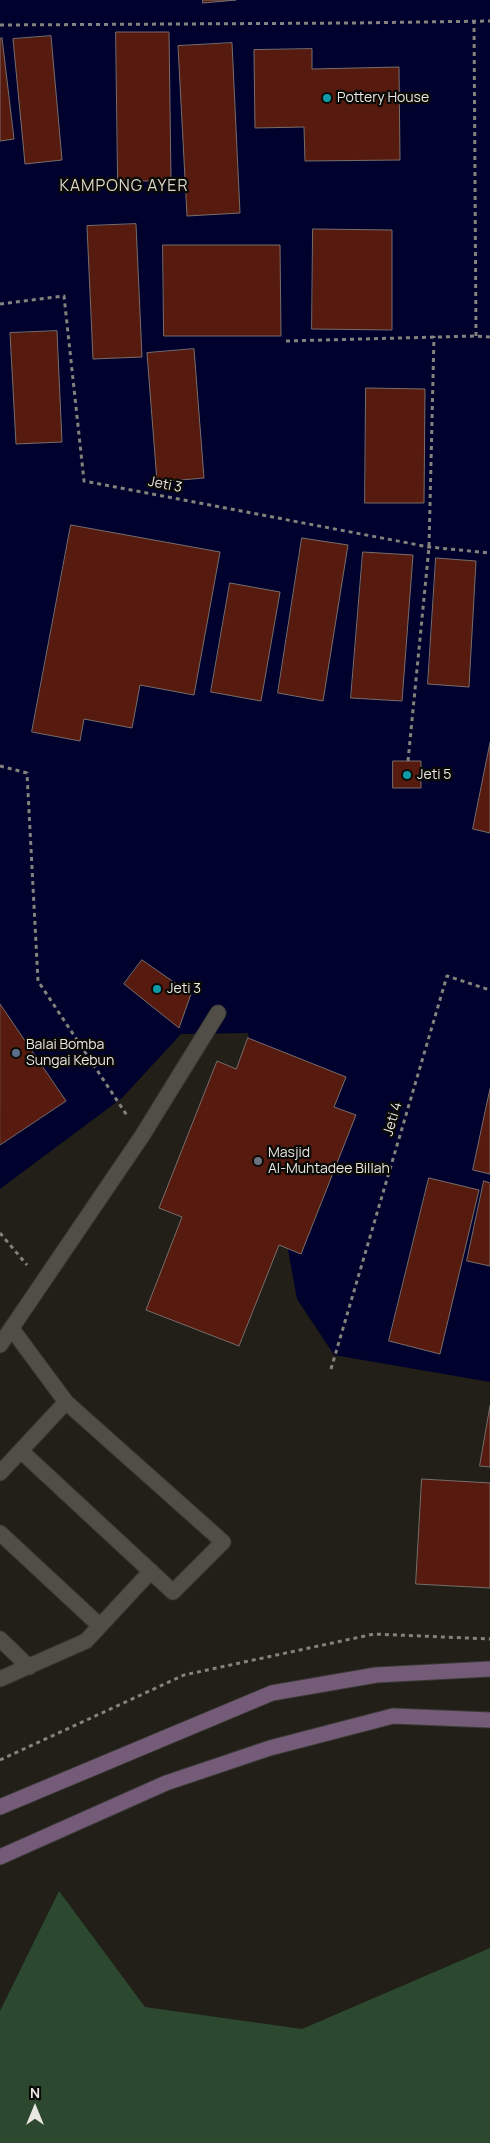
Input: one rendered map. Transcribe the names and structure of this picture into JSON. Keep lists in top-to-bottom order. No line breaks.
{"streets":{"path":["Jeti 3","Jeti 4"]},"districts":["KAMPONG AYER"],"places":["Pottery House","Jeti 5","Jeti 3","Balai Bomba Sungai Kebun","Masjid Al-Muhtadee Billah"],"north":"top"}
